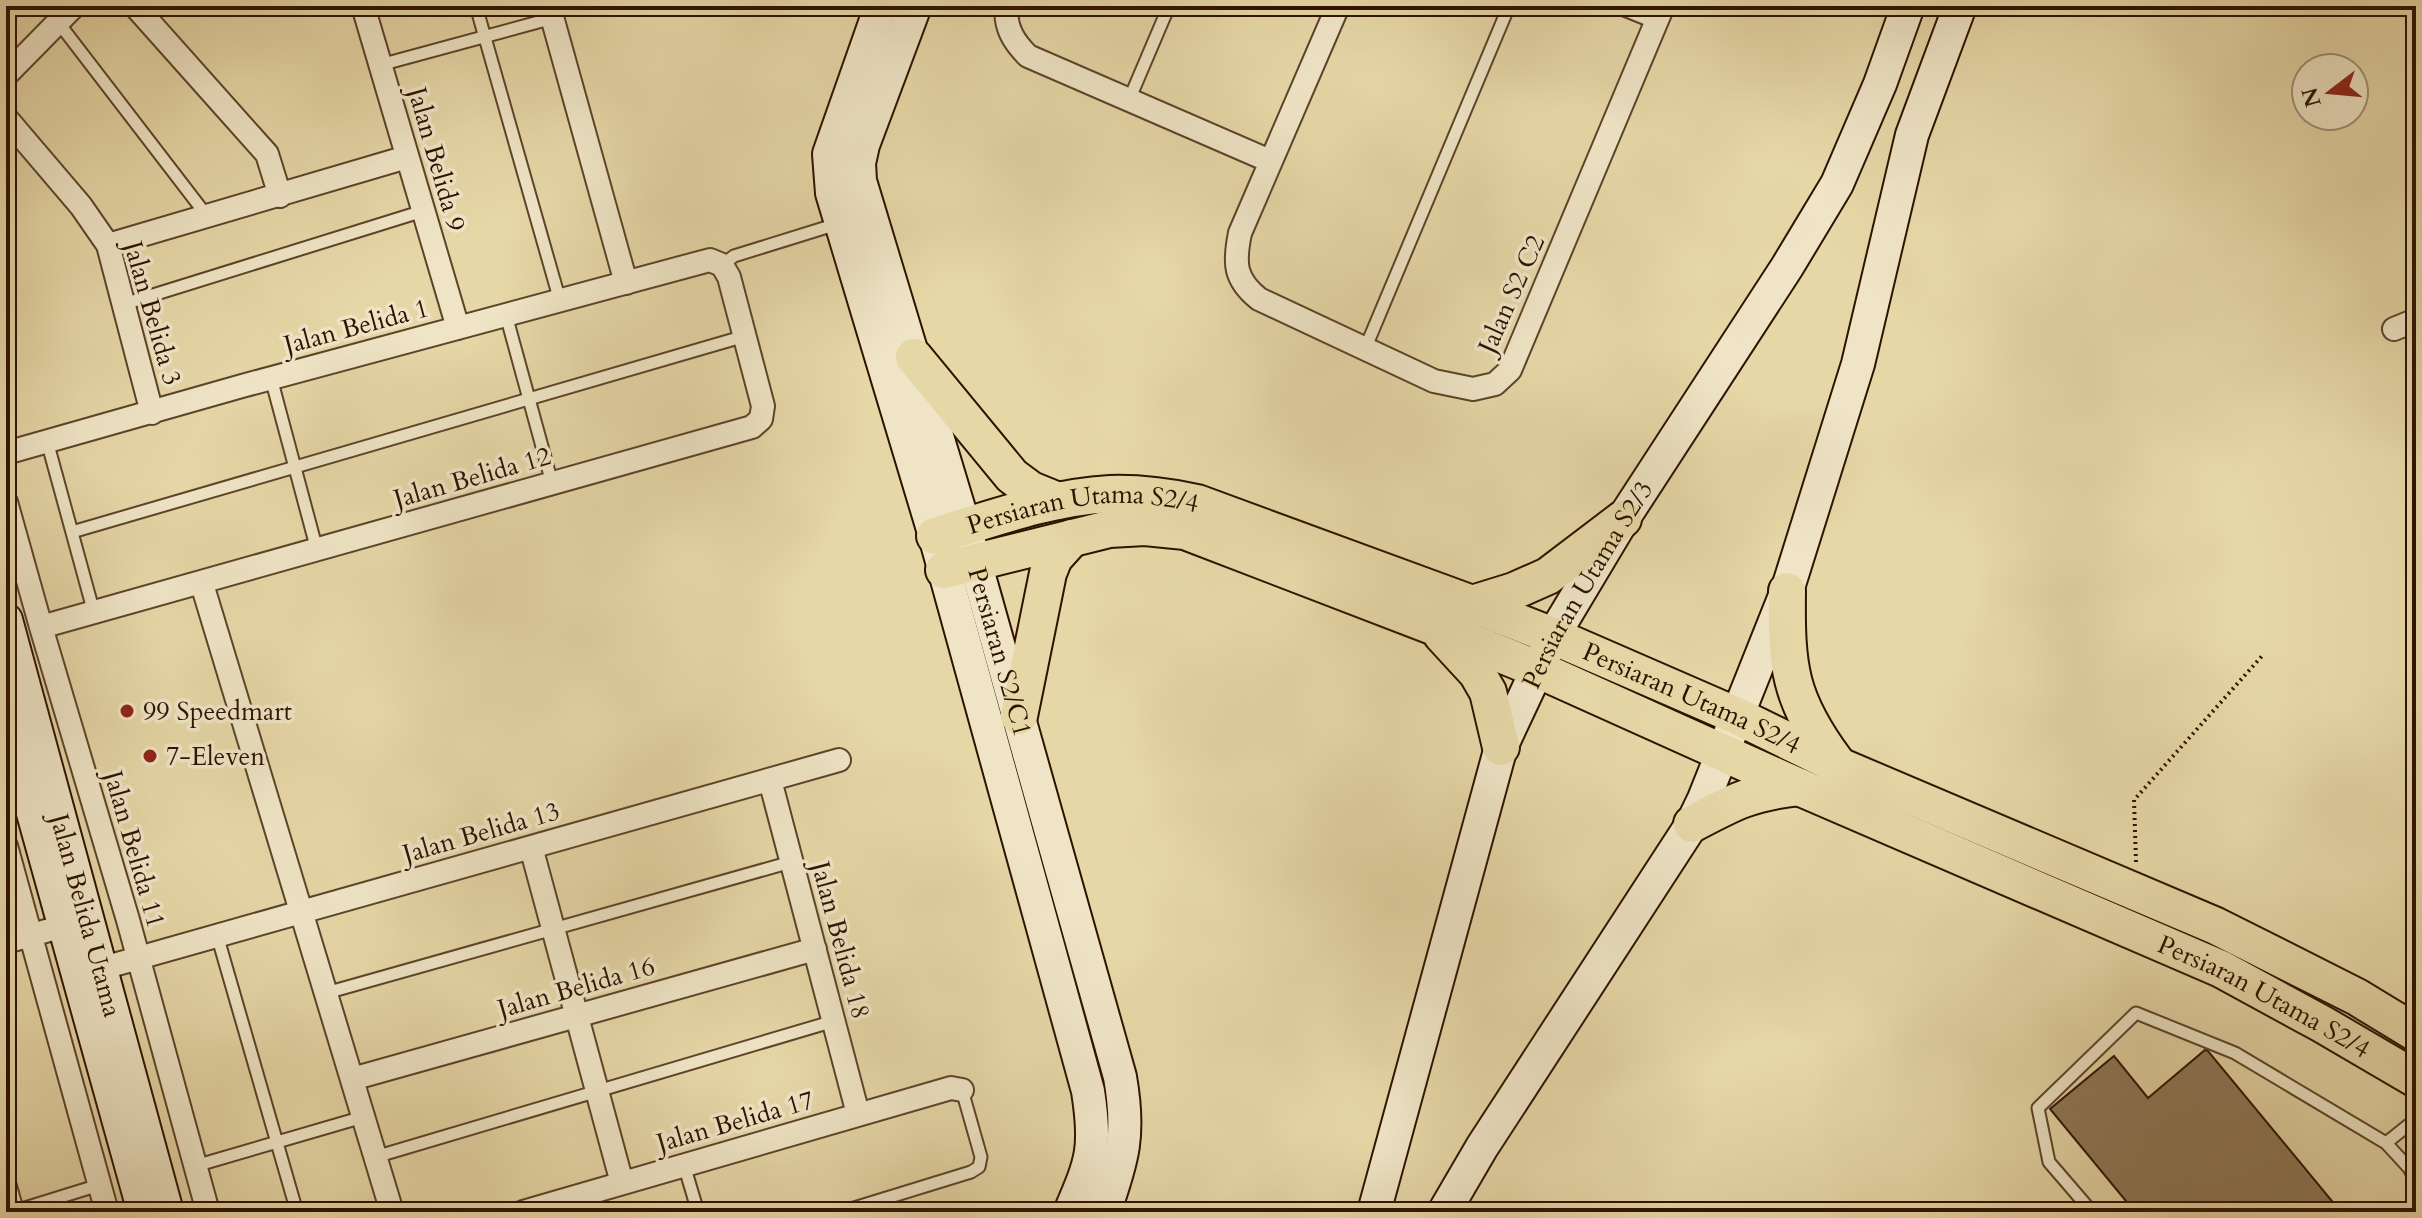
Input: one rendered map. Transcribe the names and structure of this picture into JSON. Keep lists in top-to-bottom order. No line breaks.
{"streets":{"main road":["Persiaran Utama S2/4","Persiaran Utama S2/3","Persiaran S2/C1","Jalan Belida Utama"],"street":["Jalan Belida 9","Jalan S2 C2","Jalan Belida 3","Jalan Belida 1","Jalan Belida 12","Jalan Belida 13","Jalan Belida 11","Jalan Belida 18","Jalan Belida 16","Jalan Belida 17"]},"crossings":[["Jalan Belida 9","Jalan Belida 1"],["Jalan Belida 3","Jalan Belida 1"],["Jalan Belida 1","Jalan Belida 12"],["Jalan Belida 12","Jalan Belida 11"],["Persiaran Utama S2/4","Persiaran Utama S2/3"],["Persiaran Utama S2/4","Persiaran S2/C1"],["Jalan Belida 13","Jalan Belida 11"],["Jalan Belida 13","Jalan Belida Utama"],["Jalan Belida 13","Jalan Belida 18"],["Jalan Belida 18","Jalan Belida 16"],["Jalan Belida 18","Jalan Belida 17"]],"places":["99 Speedmart","7-Eleven"],"north":"left"}
